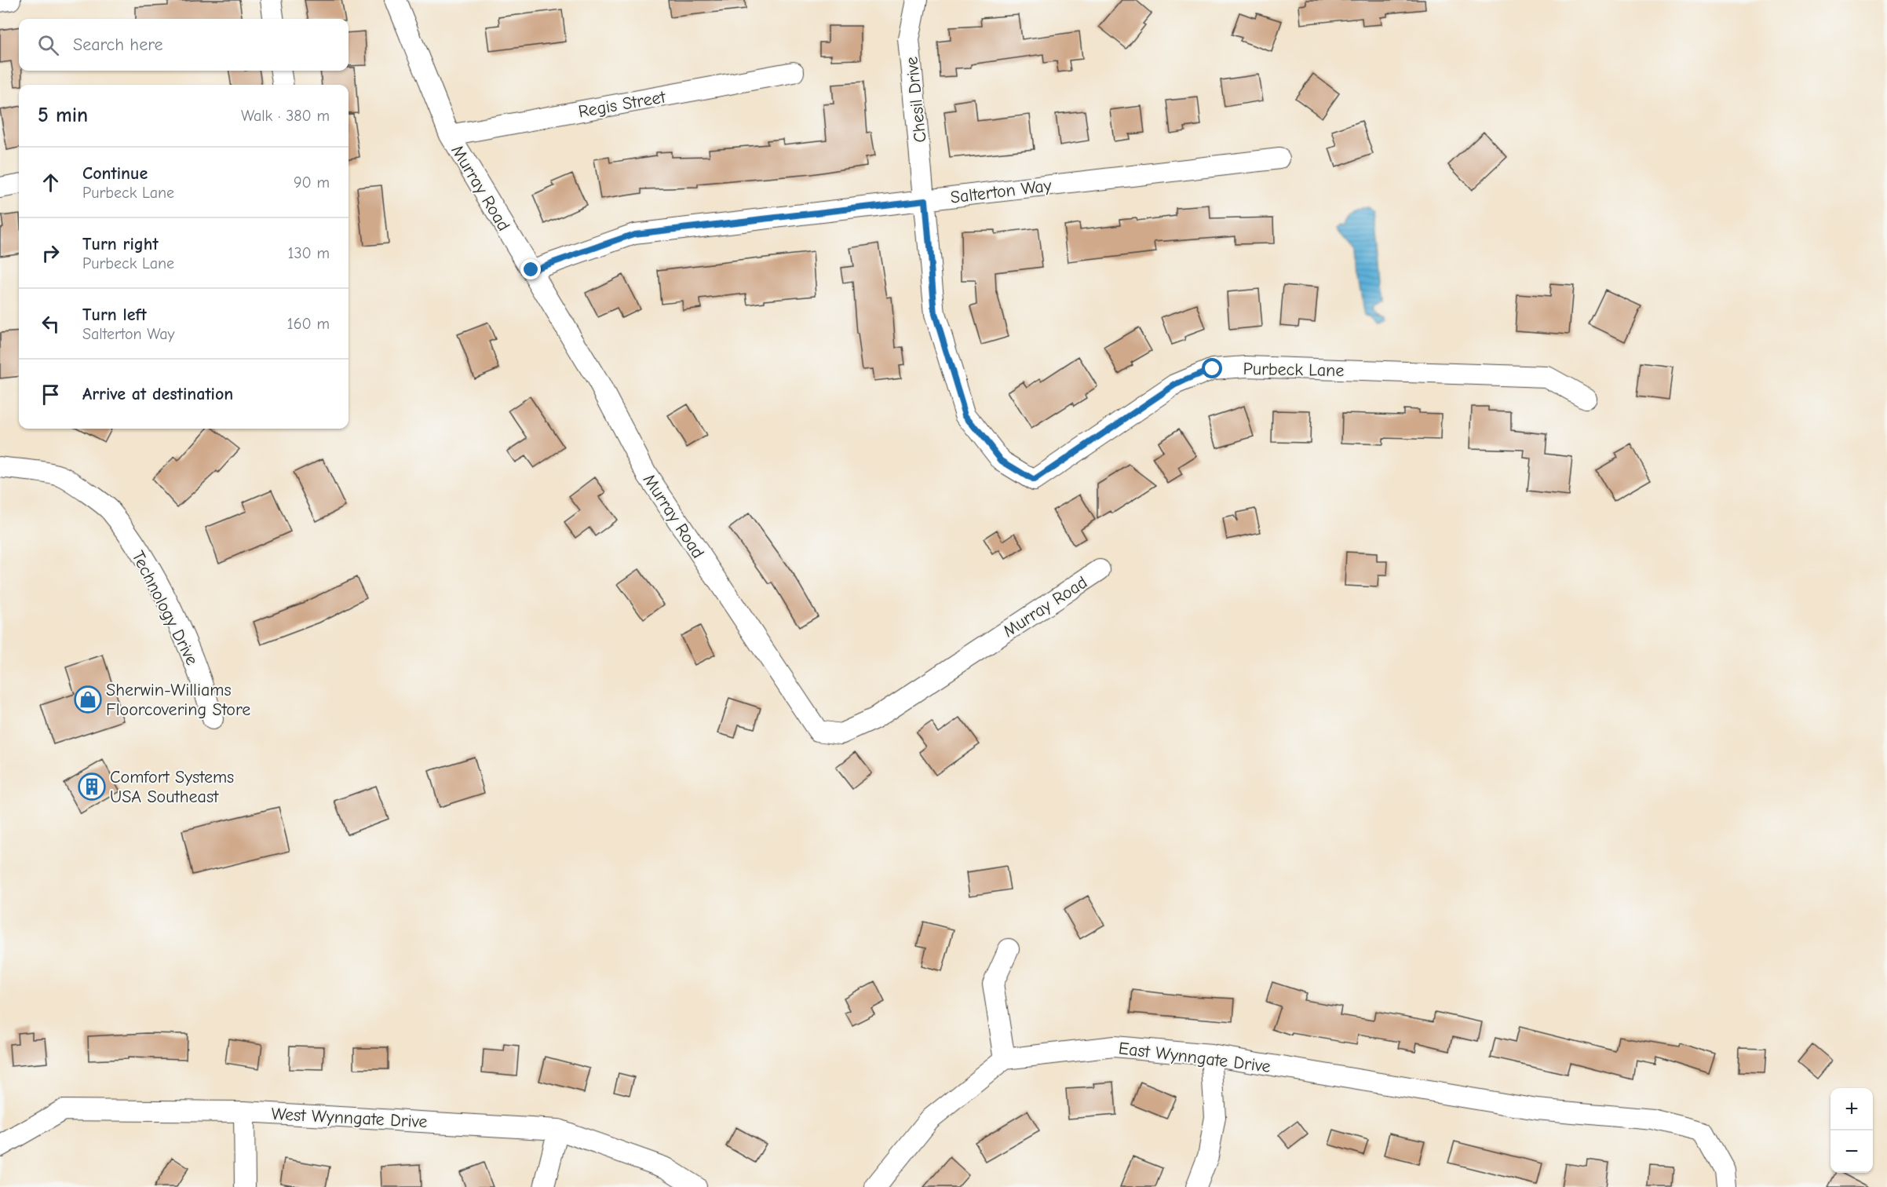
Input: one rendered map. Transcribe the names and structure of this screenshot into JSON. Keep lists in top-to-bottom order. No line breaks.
{"streets":{"street":["Chesil Drive","Regis Street","Murray Road","Salterton Way","Purbeck Lane","Technology Drive","East Wynngate Drive","West Wynngate Drive"]},"crossings":[["Chesil Drive","Salterton Way"],["Chesil Drive","Purbeck Lane"],["Regis Street","Murray Road"],["Murray Road","Salterton Way"],["Salterton Way","Purbeck Lane"]],"places":{"shop":["Sherwin-Williams Floorcovering Store"],"building":["Comfort Systems USA Southeast"]},"page":{"search":"Search here","heading":["5 min","Walk · 380 m"],"list":[["Continue","Purbeck Lane","90 m"],["Turn right","Purbeck Lane","130 m"],["Turn left","Salterton Way","160 m"],"Arrive at destination"],"map_buttons":["+","−"]}}
